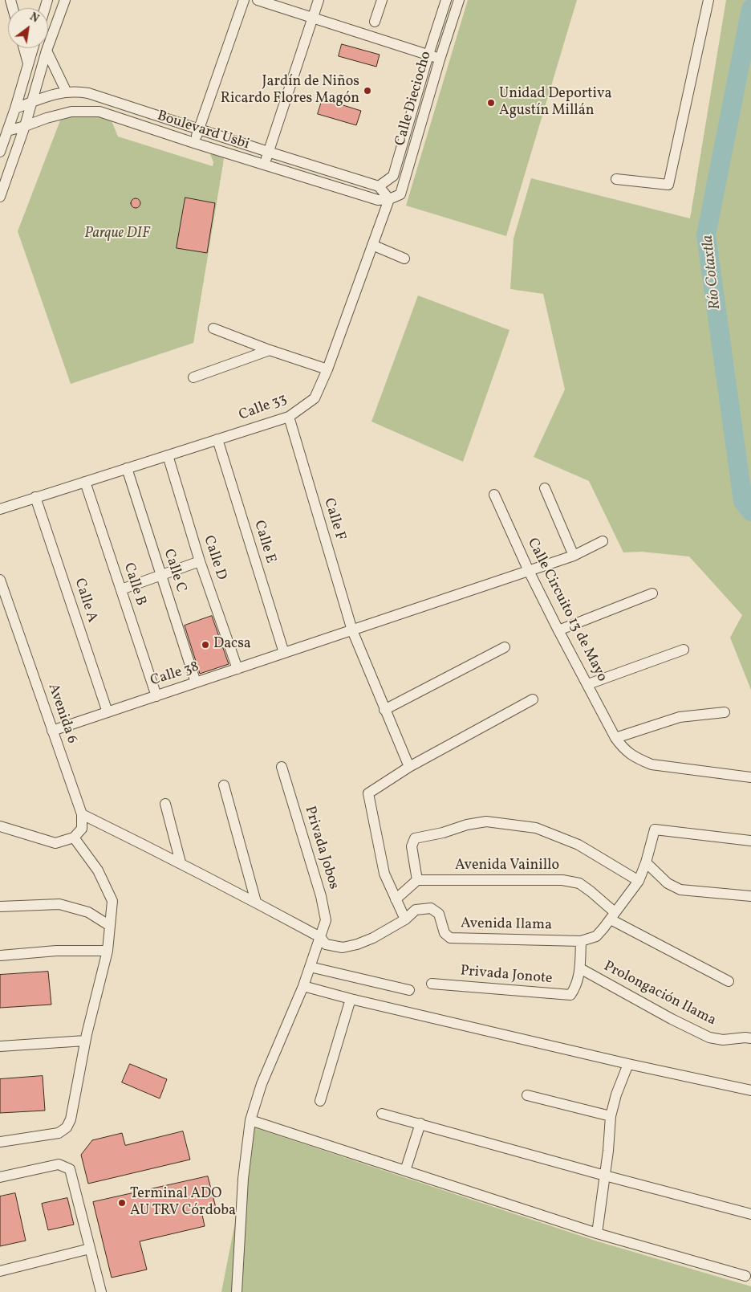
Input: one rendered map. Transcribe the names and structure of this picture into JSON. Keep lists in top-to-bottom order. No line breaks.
{"streets":{"street":["Calle Dieciocho","Boulevard Usbi","Calle 33","Calle F","Calle E","Calle D","Calle C","Calle B","Calle A","Calle Circuito 13 de Mayo","Calle 38","Avenida 6","Privada Jobos","Avenida Vainillo","Avenida Ilama","Privada Jonote","Prolongación Ilama"]},"crossings":[["Calle Dieciocho","Boulevard Usbi"],["Calle Dieciocho","Calle 33"],["Boulevard Usbi","Calle 33"],["Calle 33","Calle F"],["Calle 33","Calle E"],["Calle 33","Calle D"],["Calle 33","Calle C"],["Calle 33","Calle B"],["Calle 33","Calle A"],["Calle F","Calle 38"],["Calle E","Calle 38"],["Calle D","Calle 38"],["Calle C","Calle 38"],["Calle B","Calle 38"],["Calle A","Calle 38"],["Calle Circuito 13 de Mayo","Calle 38"],["Calle 38","Avenida 6"],["Avenida 6","Avenida Ilama"],["Privada Jobos","Avenida Ilama"],["Privada Jonote","Prolongación Ilama"]],"water":["Río Cotaxtla"],"parks":["Parque DIF"],"places":["Jardín de Niños Ricardo Flores Magón","Unidad Deportiva Agustín Millán","Dacsa","Terminal ADO AU TRV Córdoba"],"north":"top right"}
